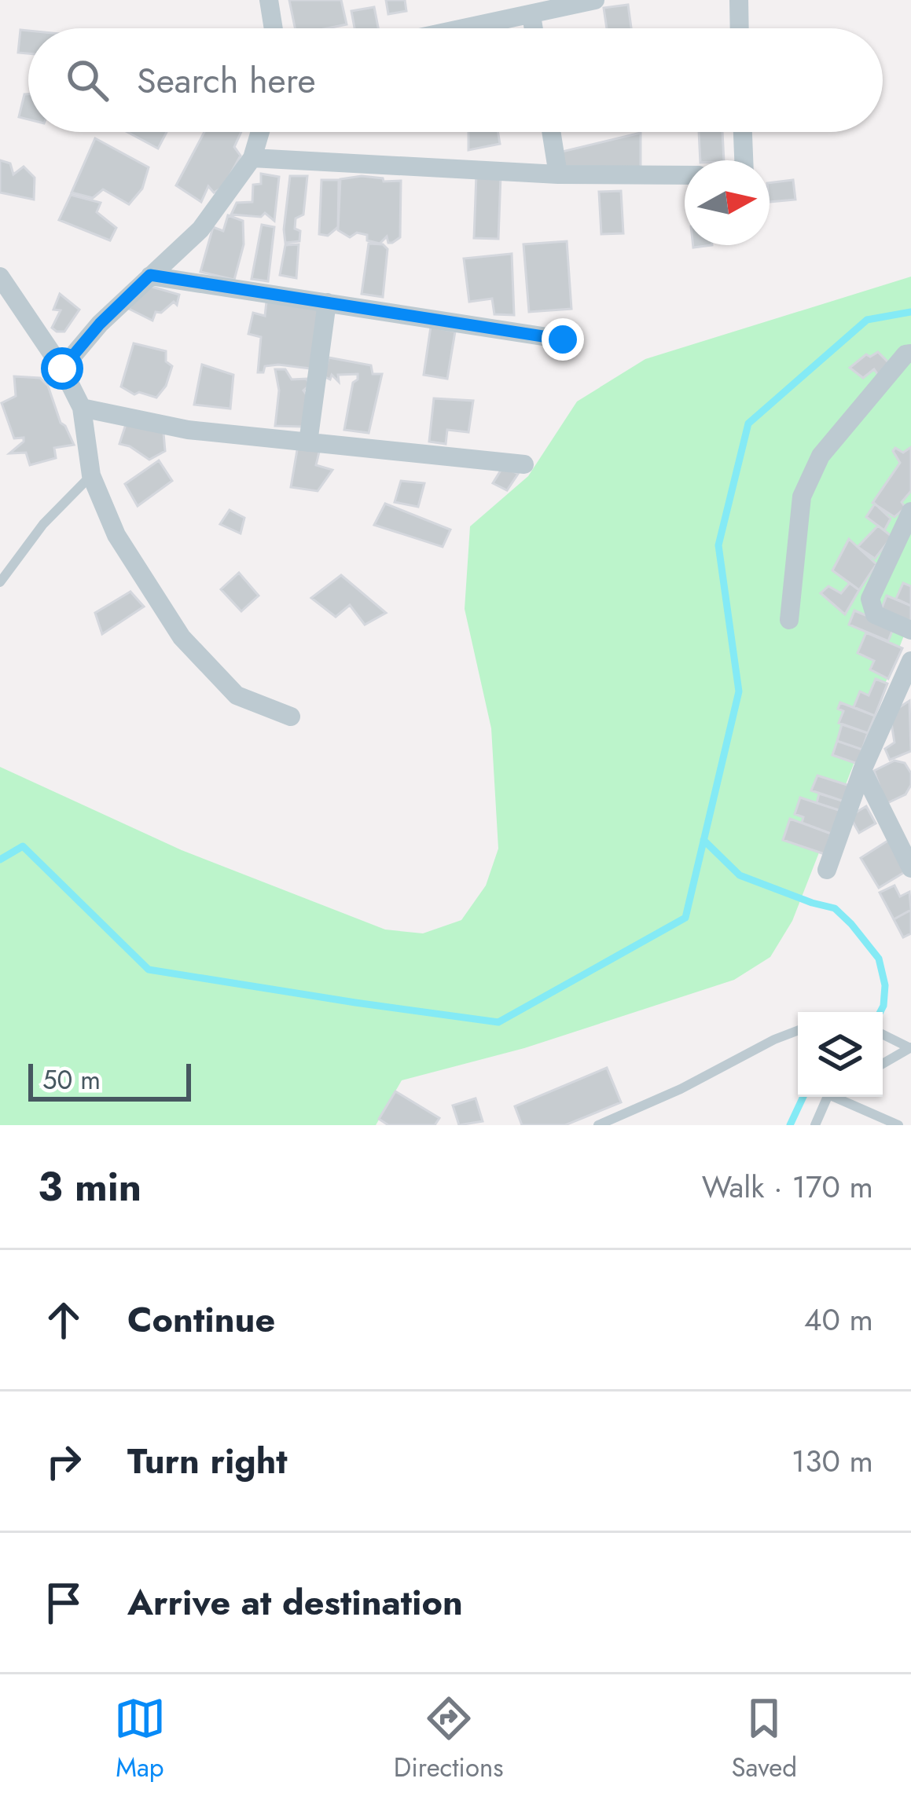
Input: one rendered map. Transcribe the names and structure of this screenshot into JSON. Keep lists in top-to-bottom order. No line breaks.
{"scale_bar":"50 m","north":"right","page":{"search":"Search here","scale":"50 m","heading":["3 min","Walk · 170 m"],"list":[["Continue","40 m"],["Turn right","130 m"],"Arrive at destination"],"nav":["Map","Directions","Saved"]}}
